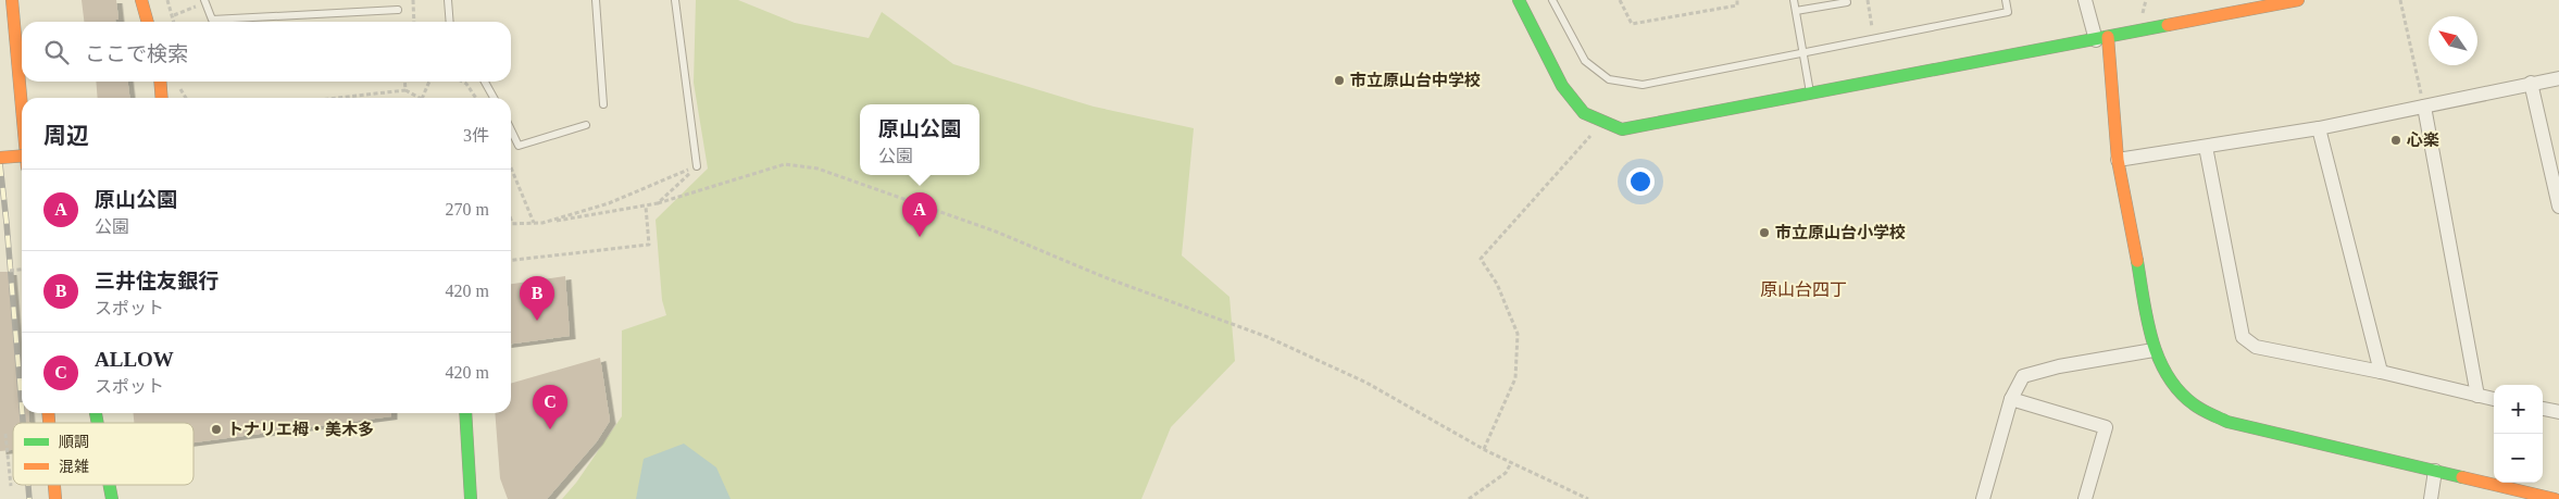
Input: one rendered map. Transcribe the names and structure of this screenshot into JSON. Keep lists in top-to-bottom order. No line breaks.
{"districts":["原山台四丁"],"places":["市立原山台中学校","心楽","市立原山台小学校","トナリエ栂・美木多"],"legend":["順調","混雑"],"north":"top left","page":{"search":"ここで検索","heading":["周辺","3件"],"popup":["原山公園","公園"],"list":[{"mark":"A","name":"原山公園","note":"公園","value":"270 m"},{"mark":"B","name":"三井住友銀行","note":"スポット","value":"420 m"},{"mark":"C","name":"ALLOW","note":"スポット","value":"420 m"}],"pins":["A","B","C"],"map_buttons":["+","−"]}}
